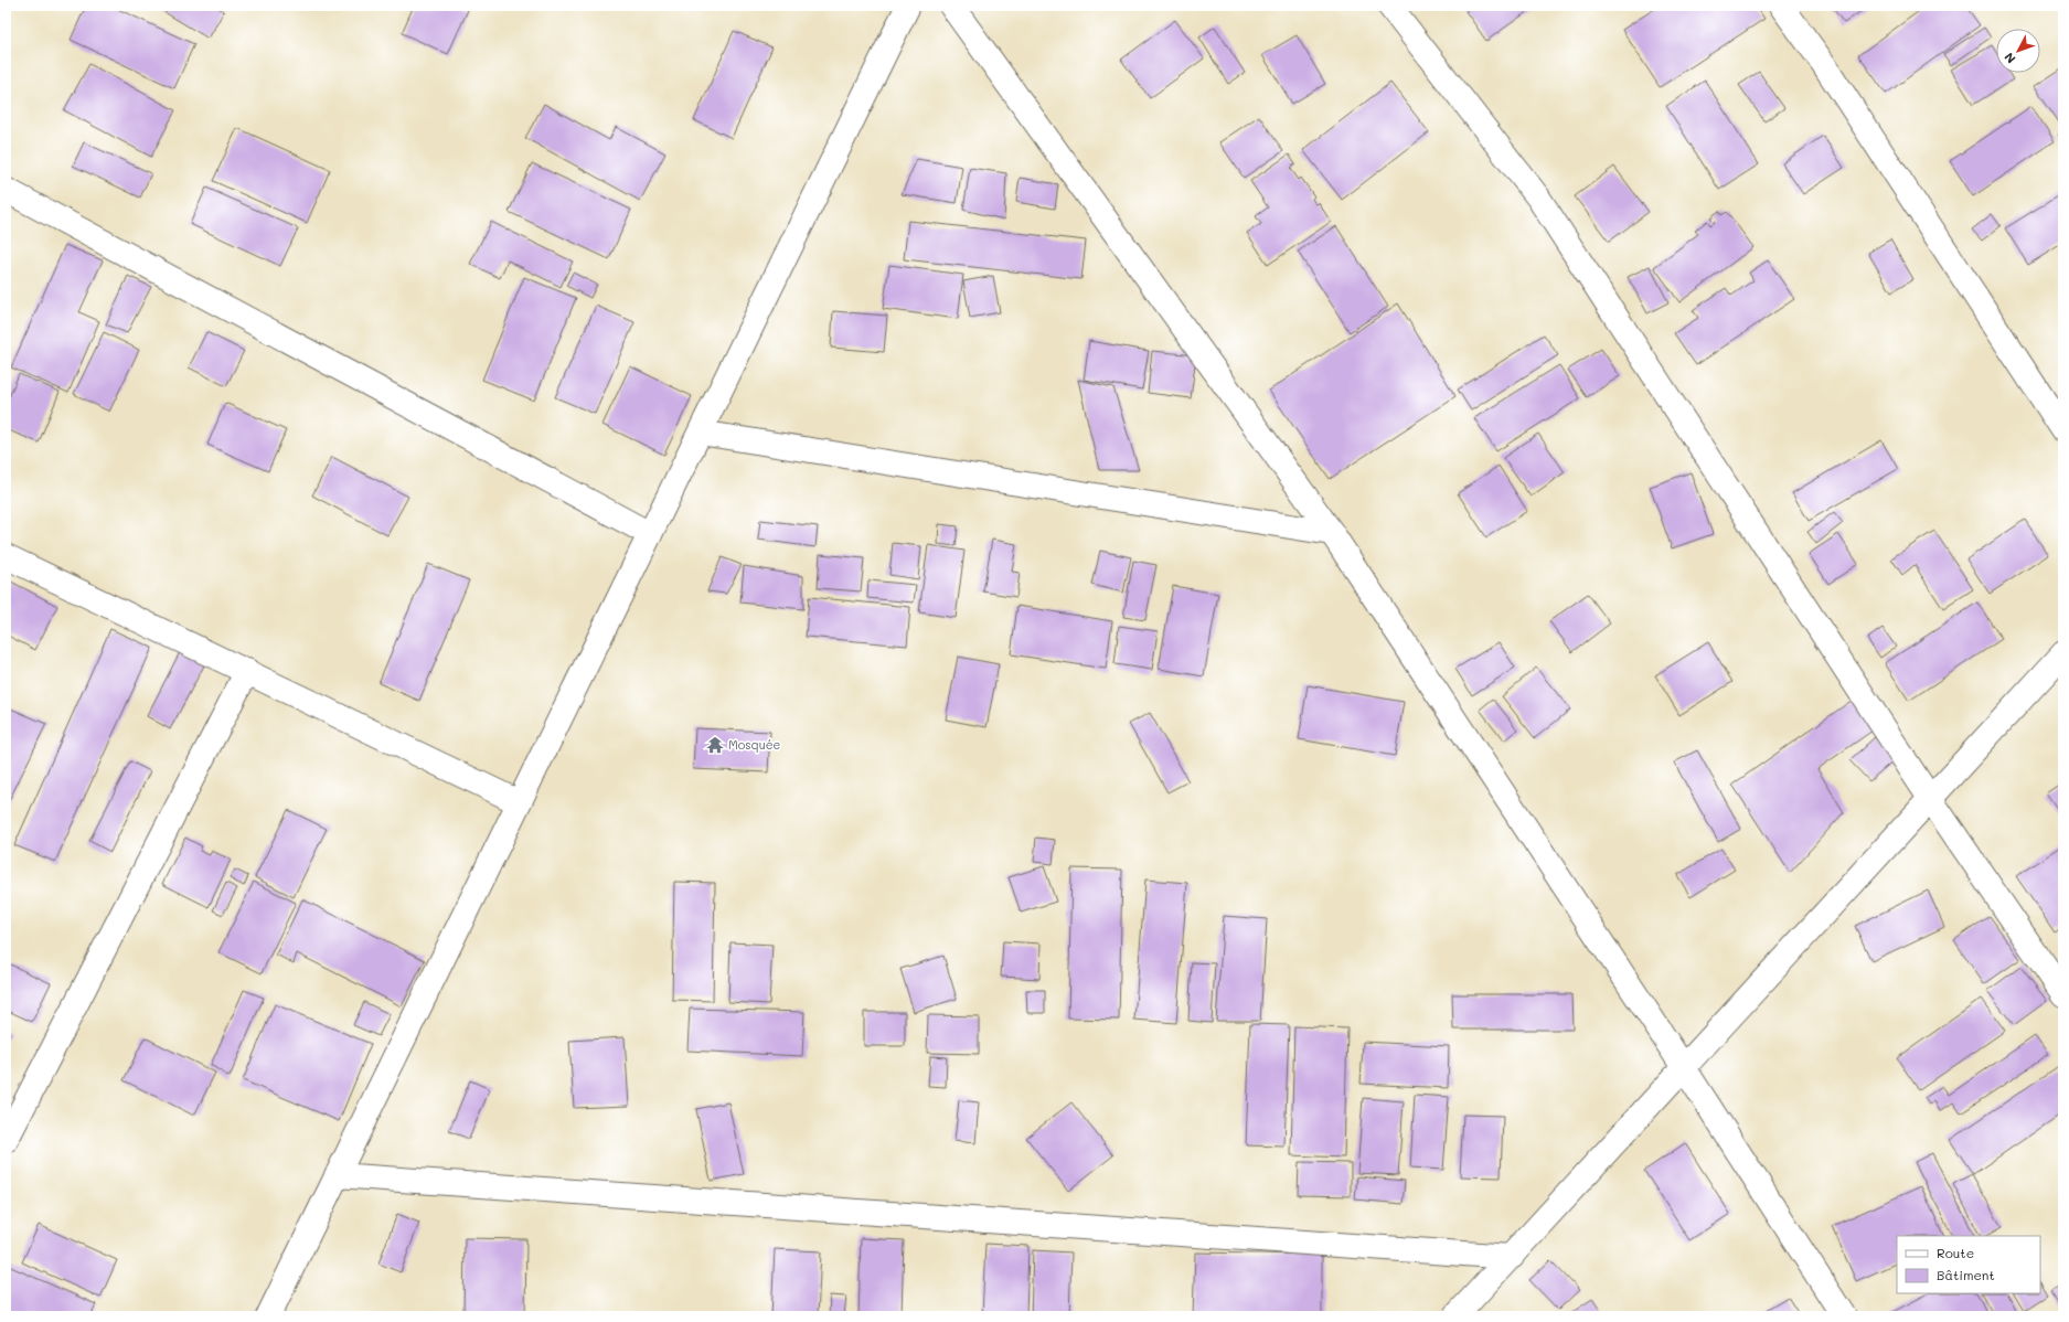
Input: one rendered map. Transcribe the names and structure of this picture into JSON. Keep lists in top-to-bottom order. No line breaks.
{"places":{"temple":["Mosquée"]},"legend":["Route","Bâtiment"],"north":"bottom left"}
